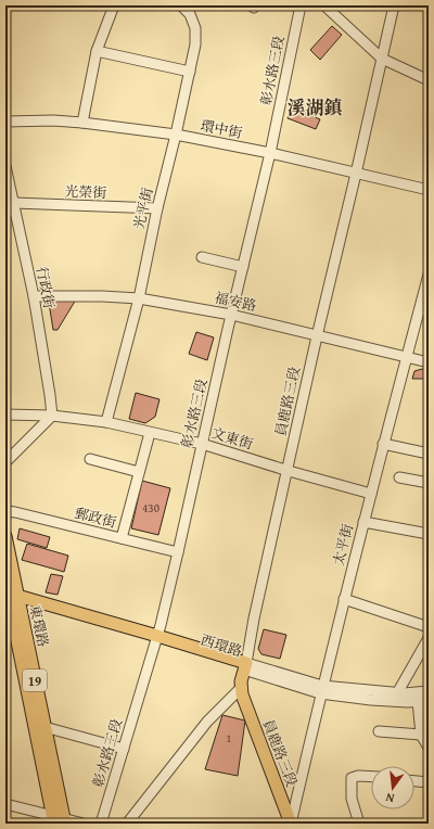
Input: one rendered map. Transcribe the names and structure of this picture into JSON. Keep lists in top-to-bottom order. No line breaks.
{"streets":{"main road":["員鹿路三段","東環路","西環路","19"],"street":["彰水路三段","環中街","光榮街","光平街","行政街","福安路","文東街","郵政街","太平街"]},"crossings":[["彰水路三段","環中街"],["彰水路三段","福安路"],["彰水路三段","文東街"],["彰水路三段","郵政街"],["彰水路三段","西環路"],["環中街","光平街"],["環中街","員鹿路三段"],["光榮街","光平街"],["光榮街","行政街"],["光平街","福安路"],["光平街","文東街"],["行政街","福安路"],["行政街","文東街"],["福安路","員鹿路三段"],["福安路","太平街"],["員鹿路三段","文東街"],["員鹿路三段","太平街"],["員鹿路三段","西環路"],["文東街","太平街"],["太平街","西環路"],["東環路","西環路"]],"districts":["溪湖鎮"],"house_numbers":["430","1"],"north":"bottom"}
